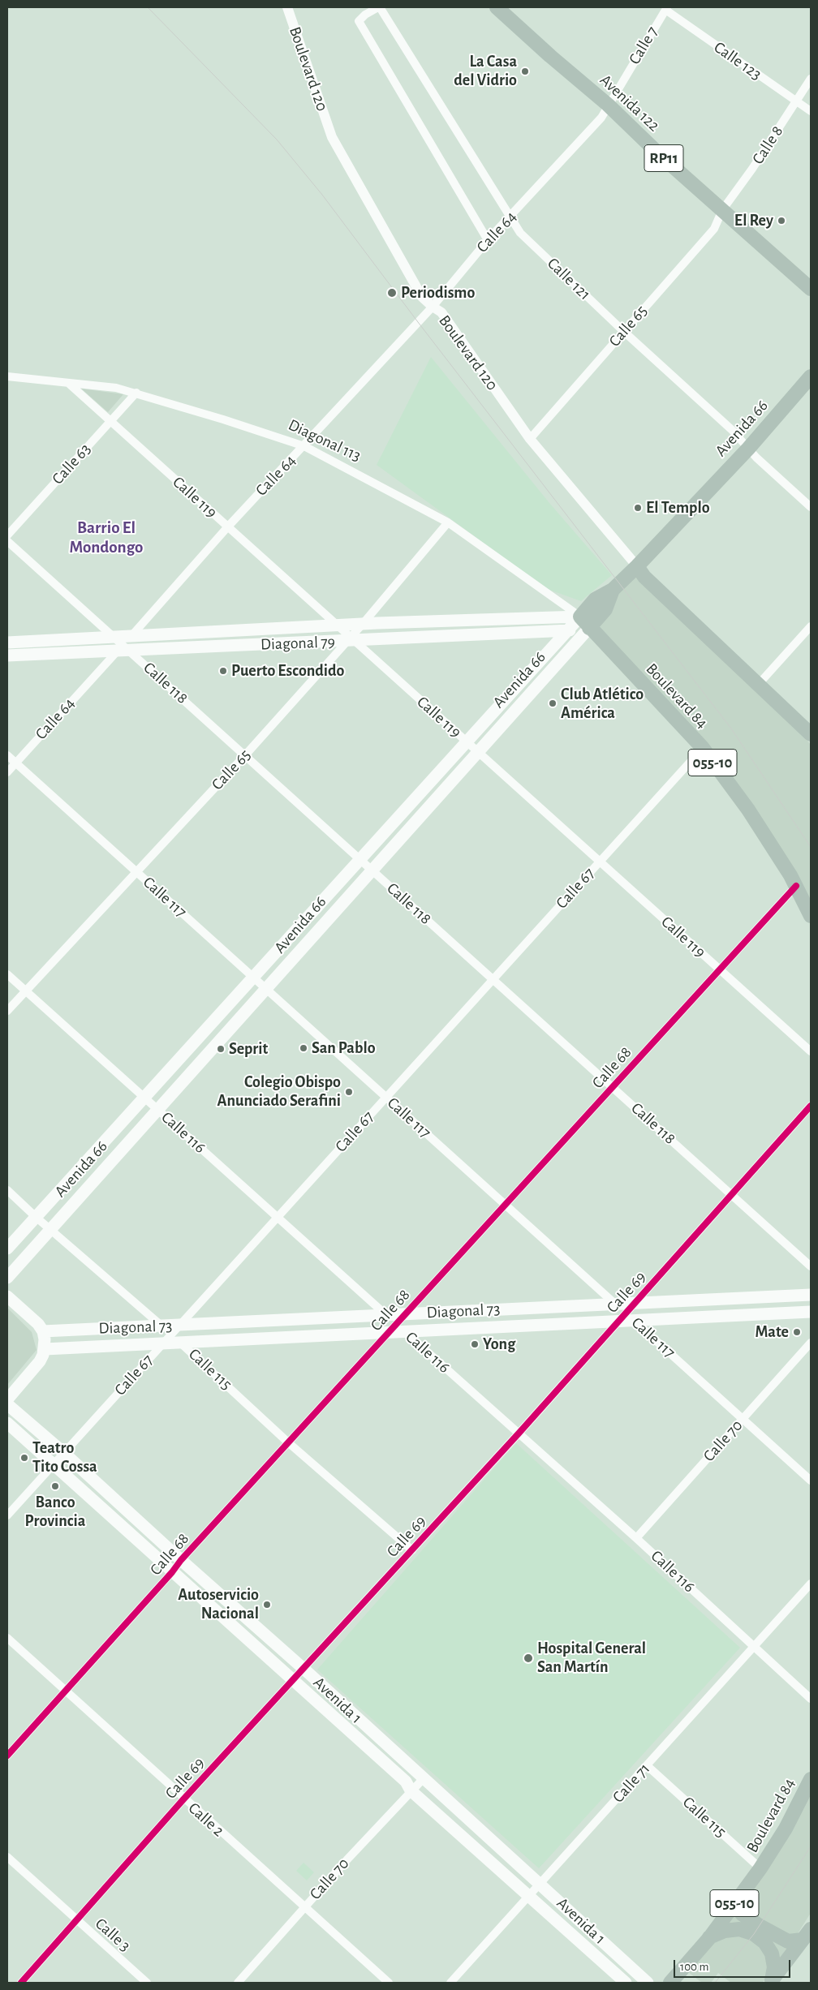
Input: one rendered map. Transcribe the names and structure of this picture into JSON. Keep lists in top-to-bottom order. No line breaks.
{"streets":{"highway":["Avenida 122","RP11","Avenida 66","Diagonal 113","Boulevard 84","055-10"],"main road":["Diagonal 79","Diagonal 73","Avenida 1"],"street":["Calle 7","Calle 123","Boulevard 120","Calle 8","Calle 64","Calle 121","Calle 65","Calle 63","Calle 119","Calle 118","Calle 67","Calle 117","Calle 68","Calle 116","Calle 69","Calle 115","Calle 70","Calle 71","Calle 2","Calle 3"]},"crossings":[["Calle 7","Calle 123"],["Calle 7","Avenida 122"],["Calle 7","Calle 64"],["Calle 123","Calle 8"],["Boulevard 120","Calle 64"],["Boulevard 120","Calle 65"],["Boulevard 120","Avenida 66"],["Avenida 122","Calle 8"],["Avenida 122","Calle 64"],["Avenida 122","Calle 65"],["Calle 8","Calle 65"],["Calle 64","Calle 121"],["Calle 64","Diagonal 113"],["Calle 64","Calle 119"],["Calle 64","Diagonal 79"],["Calle 64","Calle 118"],["Calle 64","Calle 117"],["Calle 121","Calle 65"],["Calle 121","Avenida 66"],["Calle 65","Diagonal 113"],["Calle 65","Calle 119"],["Calle 65","Diagonal 79"],["Calle 65","Calle 118"],["Calle 65","Calle 117"],["Calle 65","Calle 116"],["Avenida 66","Diagonal 113"],["Avenida 66","Calle 119"],["Avenida 66","Diagonal 79"],["Avenida 66","Calle 118"],["Avenida 66","Boulevard 84"],["Avenida 66","Calle 117"],["Avenida 66","Calle 116"],["Avenida 66","Calle 115"],["Diagonal 113","Calle 63"],["Diagonal 113","Calle 119"],["Diagonal 113","Diagonal 79"],["Diagonal 113","Boulevard 84"],["Calle 63","Calle 119"],["Calle 119","Diagonal 79"],["Calle 119","Calle 67"],["Calle 119","Calle 68"],["Diagonal 79","Calle 118"],["Diagonal 79","Boulevard 84"],["Calle 118","Calle 67"],["Calle 118","Calle 68"],["Calle 118","Calle 69"],["Boulevard 84","055-10"],["Boulevard 84","Calle 67"],["Boulevard 84","Calle 68"],["Boulevard 84","Calle 115"],["055-10","Calle 115"],["Calle 67","Calle 117"],["Calle 67","Calle 116"],["Calle 67","Diagonal 73"],["Calle 67","Calle 115"],["Calle 67","Avenida 1"],["Calle 117","Calle 68"],["Calle 117","Calle 69"],["Calle 117","Diagonal 73"],["Calle 117","Calle 70"],["Calle 68","Calle 116"],["Calle 68","Diagonal 73"],["Calle 68","Calle 115"],["Calle 68","Avenida 1"],["Calle 68","Calle 2"],["Calle 116","Calle 69"],["Calle 116","Diagonal 73"],["Calle 116","Calle 70"],["Calle 116","Calle 71"],["Calle 69","Diagonal 73"],["Calle 69","Calle 115"],["Calle 69","Avenida 1"],["Calle 69","Calle 2"],["Calle 69","Calle 3"],["Diagonal 73","Calle 115"],["Calle 115","Calle 71"],["Calle 70","Avenida 1"],["Calle 70","Calle 2"],["Avenida 1","Calle 71"]],"districts":["Barrio El Mondongo"],"places":["La Casa del Vidrio","El Rey","Periodismo","El Templo","Puerto Escondido","Club Atlético América","San Pablo","Seprit","Colegio Obispo Anunciado Serafini","Mate","Yong","Teatro Tito Cossa","Banco Provincia","Autoservicio Nacional","Hospital General San Martín"],"scale_bar":"100 m"}
